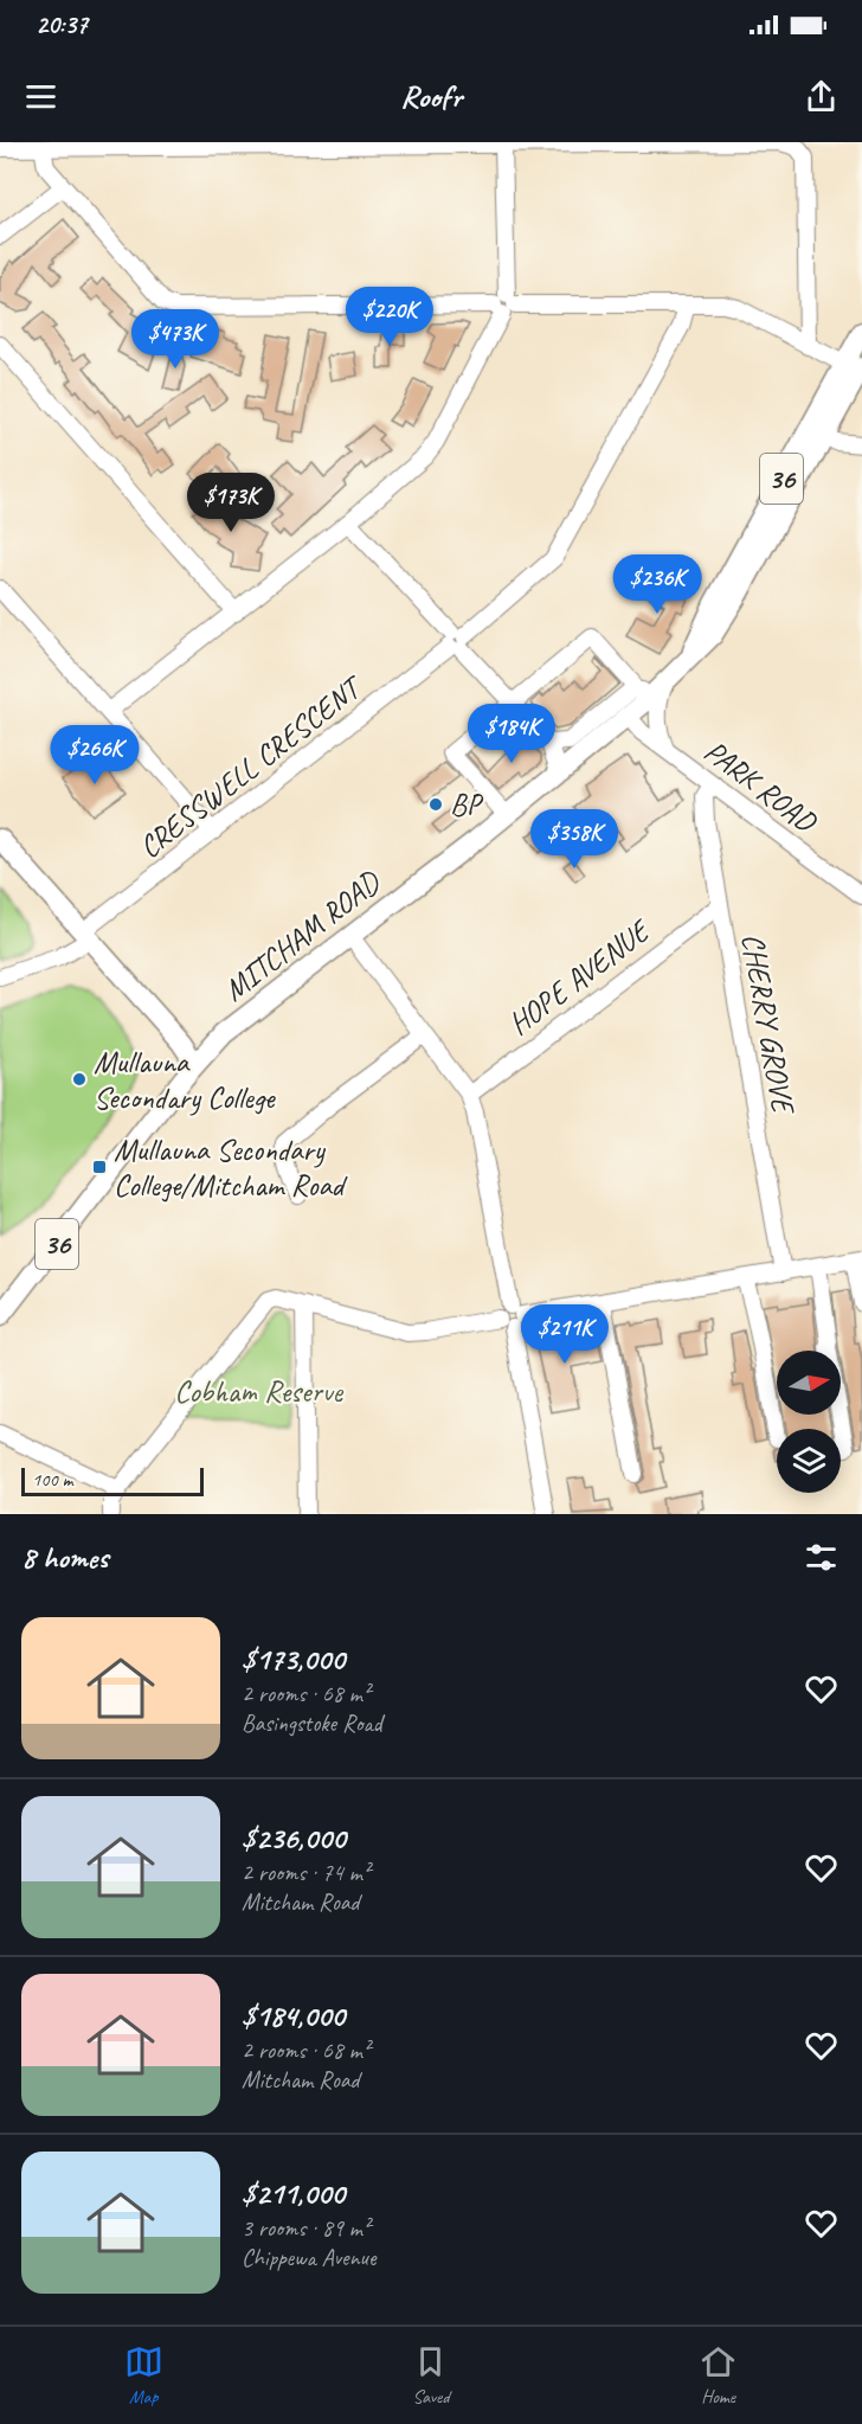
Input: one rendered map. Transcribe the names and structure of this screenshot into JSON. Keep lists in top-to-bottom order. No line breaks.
{"streets":{"main road":["36","MITCHAM ROAD"],"street":["CRESSWELL CRESCENT","PARK ROAD","HOPE AVENUE","CHERRY GROVE"]},"crossings":[["PARK ROAD","MITCHAM ROAD"],["PARK ROAD","CHERRY GROVE"],["HOPE AVENUE","CHERRY GROVE"]],"parks":["Cobham Reserve"],"places":{"other":["BP","Mullauna Secondary College"],"transit":["Mullauna Secondary College/Mitcham Road"]},"scale_bar":"100 m","north":"right","page":{"status":"20:37","header":"Roofr","price":["$220K","$473K","$173K","$236K","$184K","$266K","$358K","$211K"],"scale":"100 m","heading":"8 homes","list":[{"name":"$173,000","note":"2 rooms · 68 m² · Basingstoke Road"},{"name":"$236,000","note":"2 rooms · 74 m² · Mitcham Road"},{"name":"$184,000","note":"2 rooms · 68 m² · Mitcham Road"},{"name":"$211,000","note":"3 rooms · 89 m² · Chippewa Avenue"}],"tabs":["Map","Saved","Home"]}}
